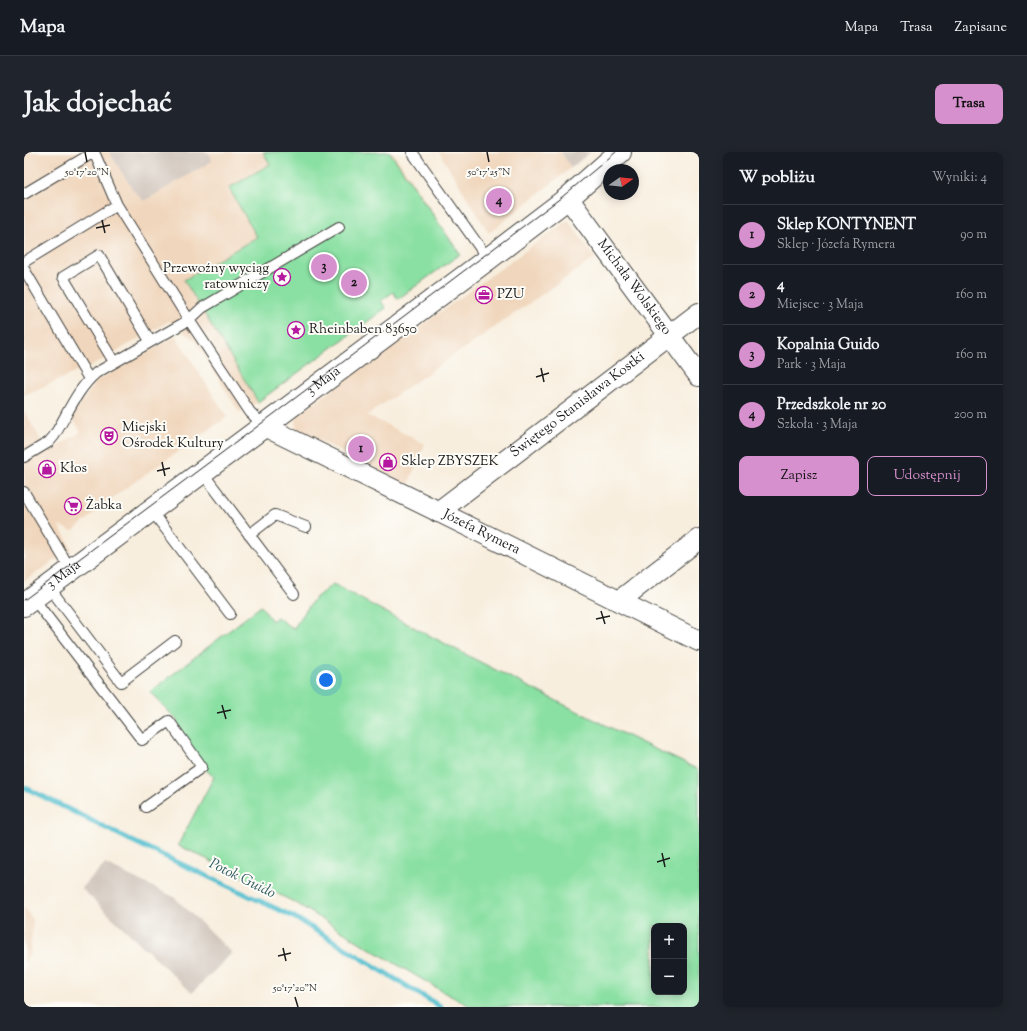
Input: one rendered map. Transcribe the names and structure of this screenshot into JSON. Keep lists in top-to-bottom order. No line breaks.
{"streets":{"street":["Michała Wolskiego","3 Maja","Świętego Stanisława Kostki","Józefa Rymera"]},"crossings":[["Michała Wolskiego","3 Maja"],["Michała Wolskiego","Świętego Stanisława Kostki"],["3 Maja","Józefa Rymera"],["Świętego Stanisława Kostki","Józefa Rymera"]],"water":["Potok Guido"],"places":{"place":["Przewoźny wyciąg ratowniczy","Rheinbaben 83650"],"office":["PZU"],"theatre":["Miejski Ośrodek Kultury"],"shop":["Sklep ZBYSZEK","Kłos"],"supermarket":["Żabka"]},"north":"right","page":{"header":"Mapa","nav":["Mapa","Trasa","Zapisane"],"title":"Jak dojechać","buttons":["Trasa",["Zapisz","Udostępnij"]],"heading":["W pobliżu","Wyniki: 4"],"pins":["4","3","2","1"],"list":[{"mark":"1","name":"Sklep KONTYNENT","note":"Sklep · Józefa Rymera","value":"90 m"},{"mark":"2","name":"4","note":"Miejsce · 3 Maja","value":"160 m"},{"mark":"3","name":"Kopalnia Guido","note":"Park · 3 Maja","value":"160 m"},{"mark":"4","name":"Przedszkole nr 20","note":"Szkoła · 3 Maja","value":"200 m"}],"map_buttons":["+","−"]},"coordinates":["50°17'20\"N","50°17'25\"N"]}
